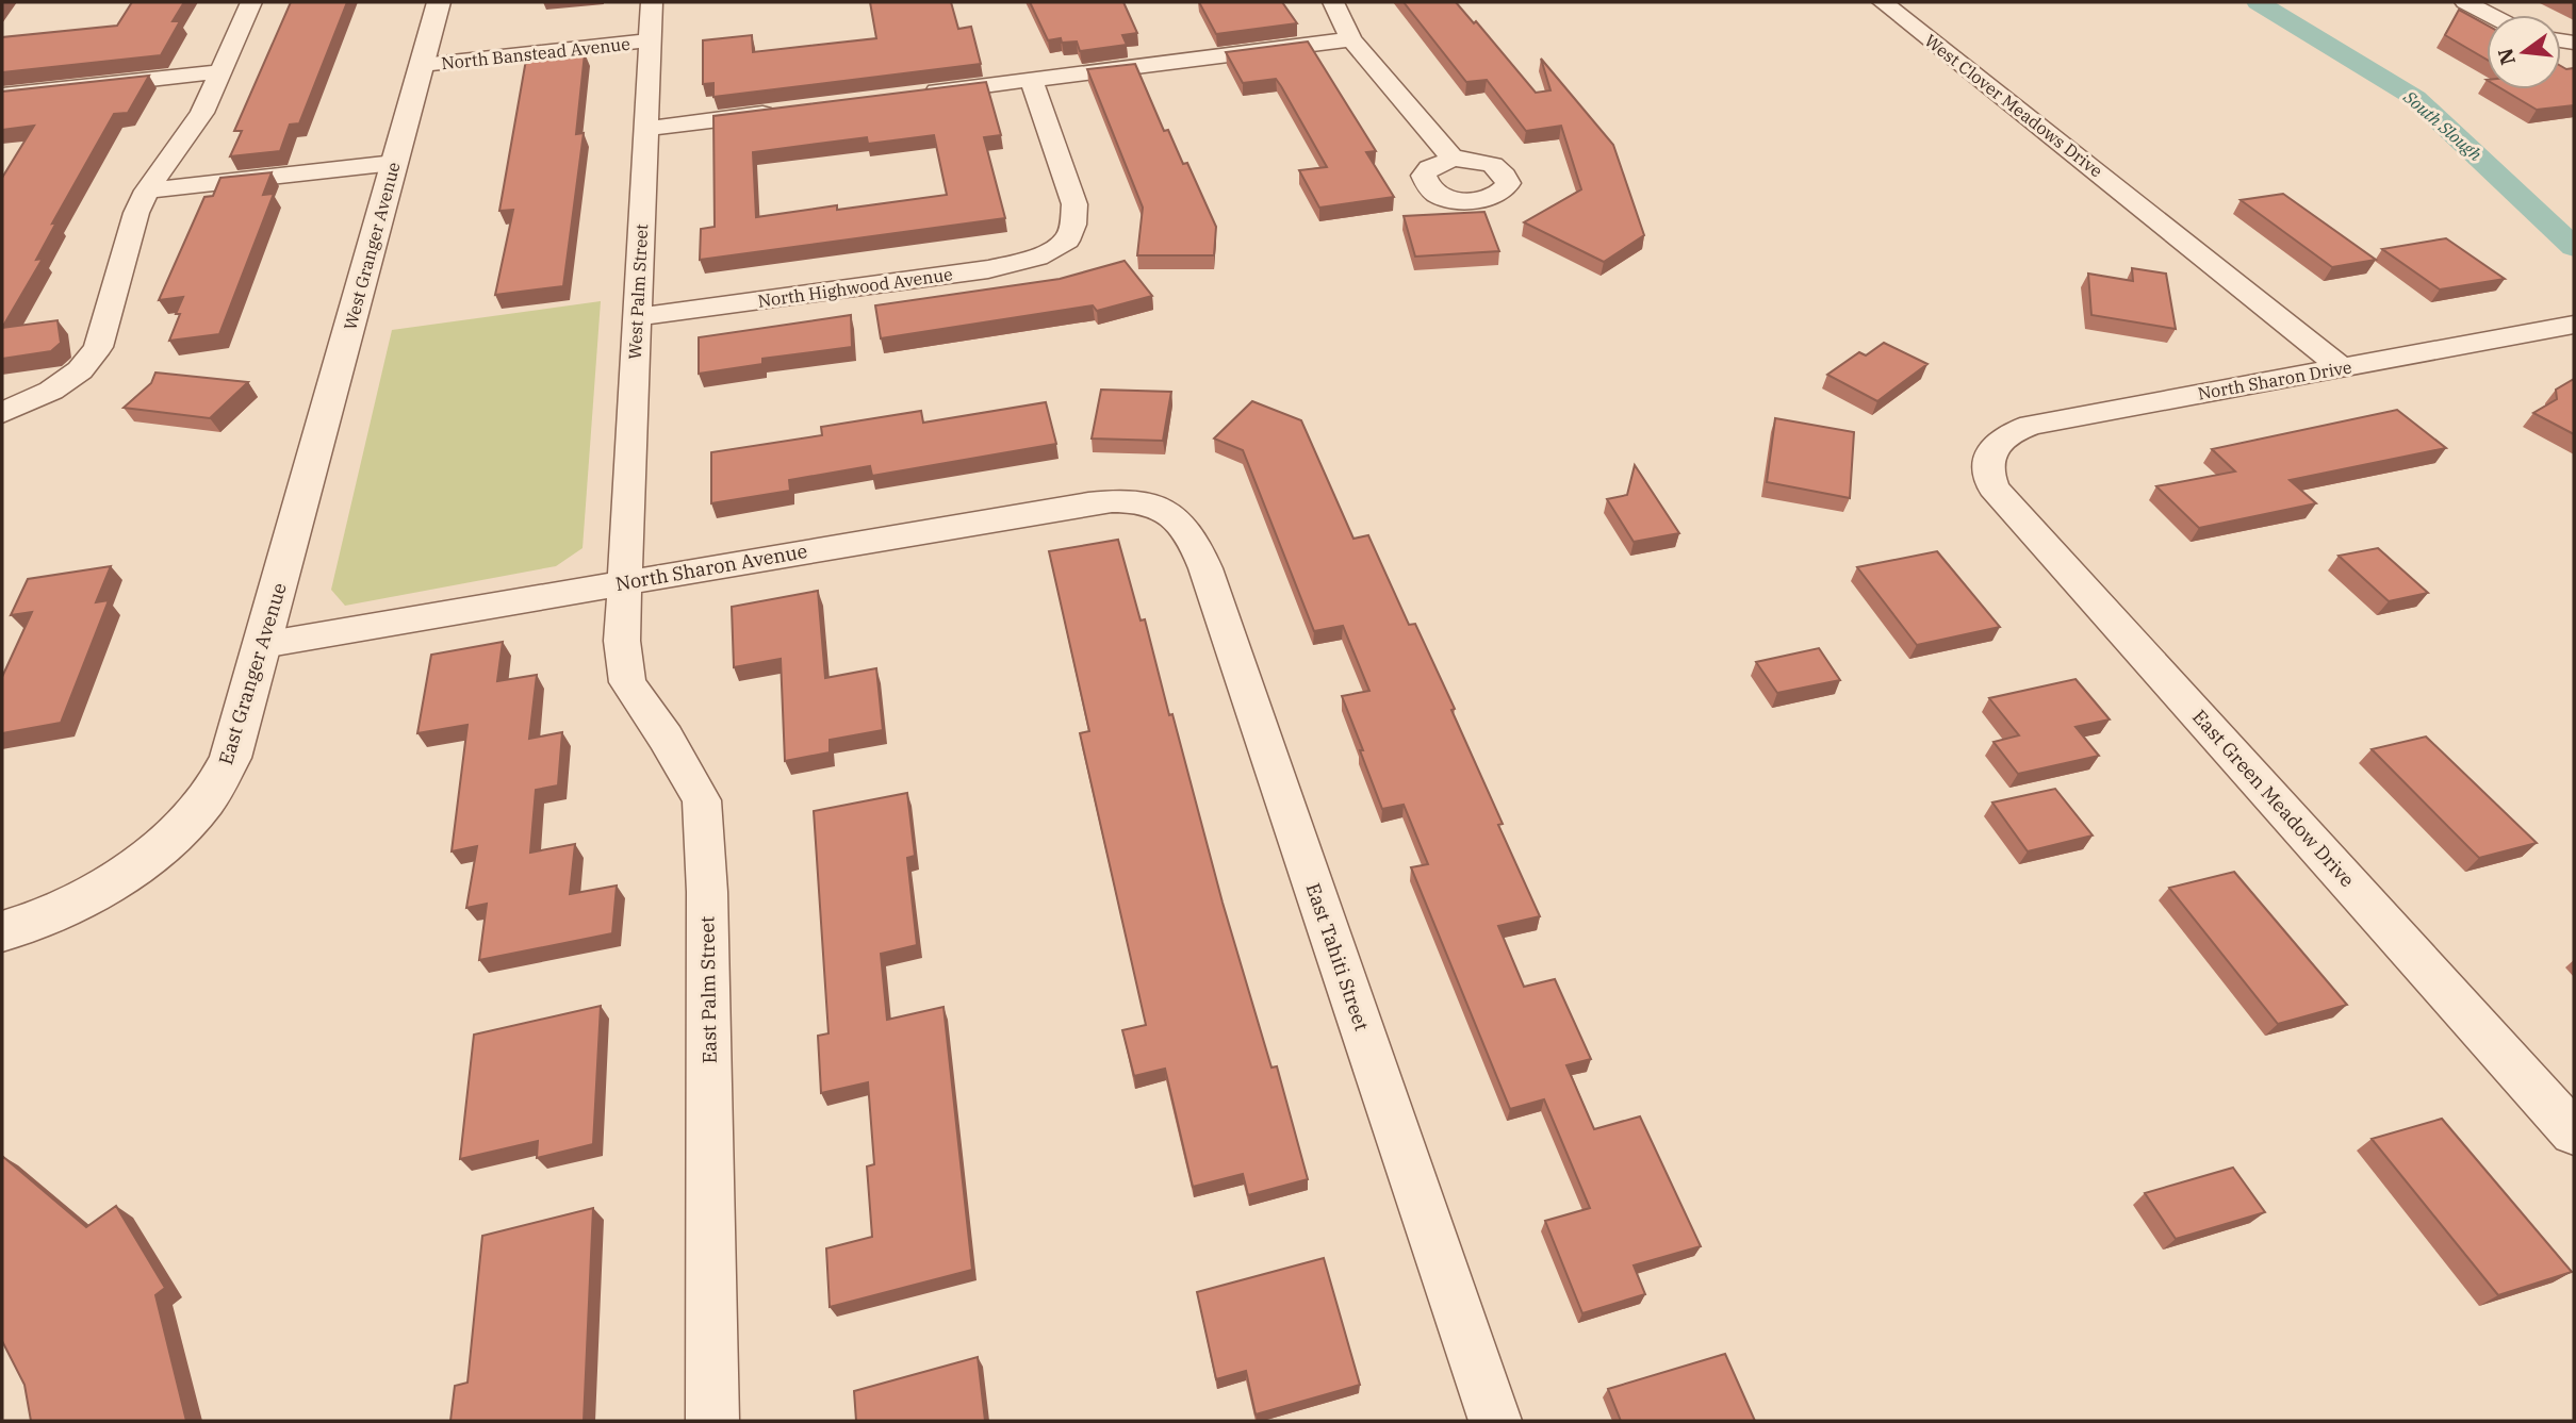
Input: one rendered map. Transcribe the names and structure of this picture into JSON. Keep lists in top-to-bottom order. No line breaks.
{"streets":{"street":["North Banstead Avenue","West Clover Meadows Drive","West Granger Avenue","North Highwood Avenue","West Palm Street","North Sharon Drive","North Sharon Avenue","East Granger Avenue","East Green Meadow Drive","East Tahiti Street","East Palm Street"]},"crossings":[["North Banstead Avenue","West Granger Avenue"],["North Banstead Avenue","West Palm Street"],["West Clover Meadows Drive","North Sharon Drive"],["West Granger Avenue","East Granger Avenue"],["North Highwood Avenue","West Palm Street"],["West Palm Street","North Sharon Avenue"],["West Palm Street","East Palm Street"],["North Sharon Drive","East Green Meadow Drive"],["North Sharon Avenue","East Granger Avenue"],["North Sharon Avenue","East Tahiti Street"],["North Sharon Avenue","East Palm Street"]],"water":["South Slough"],"north":"left"}
